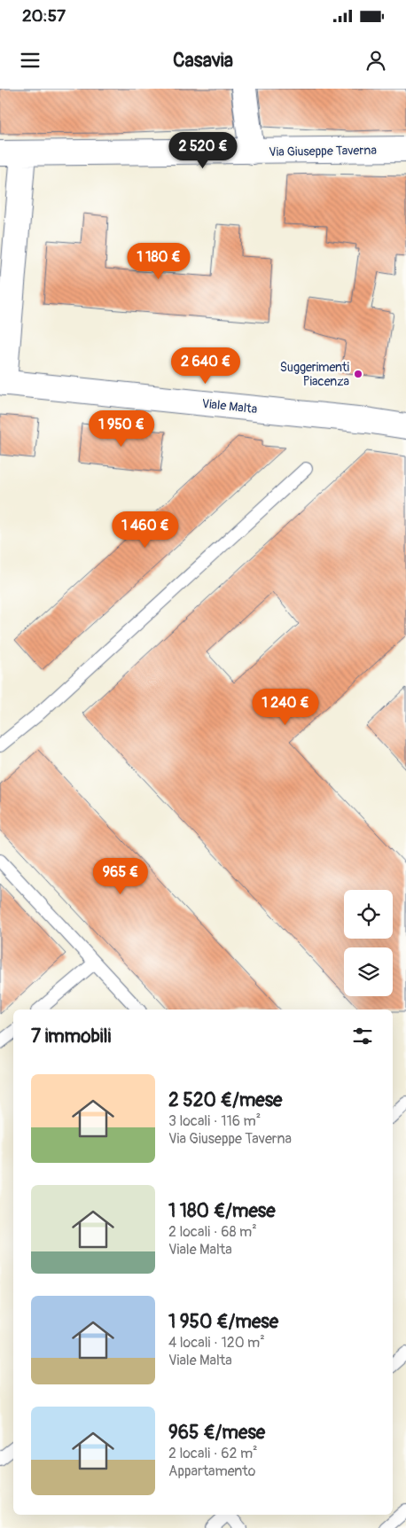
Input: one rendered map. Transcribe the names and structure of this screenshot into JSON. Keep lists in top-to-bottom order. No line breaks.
{"streets":{"street":["Via Giuseppe Taverna","Viale Malta"]},"places":["Suggerimenti Piacenza"],"page":{"status":"20:57","header":"Casavia","price":["2 520 €","1 180 €","2 640 €","1 950 €","1 460 €","1 240 €","965 €"],"heading":"7 immobili","list":[{"name":"2 520 €/mese","note":"3 locali · 116 m² · Via Giuseppe Taverna"},{"name":"1 180 €/mese","note":"2 locali · 68 m² · Viale Malta"},{"name":"1 950 €/mese","note":"4 locali · 120 m² · Viale Malta"},{"name":"965 €/mese","note":"2 locali · 62 m² · Appartamento"}]}}
